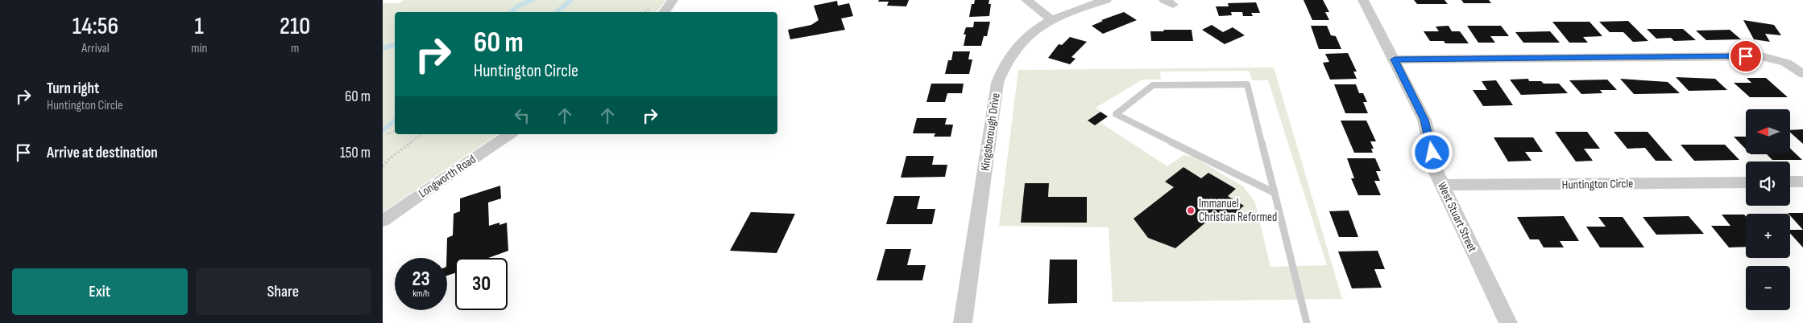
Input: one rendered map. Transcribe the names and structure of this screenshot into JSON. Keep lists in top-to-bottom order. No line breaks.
{"streets":{"street":["Kingsborough Drive","Longworth Road","Huntington Circle","West Stuart Street"]},"crossings":[["Huntington Circle","West Stuart Street"]],"places":["Immanuel Christian Reformed"],"north":"left","page":{"eta":["14:56","Arrival","1","min","210","m"],"turn":["60 m","Huntington Circle"],"list":[{"name":"Turn right","note":"Huntington Circle","value":"60 m"},{"name":"Arrive at destination","value":"150 m"}],"map_buttons":["+","−"],"speed":"23 km/h","limit":"30","buttons":["Exit","Share"]}}
